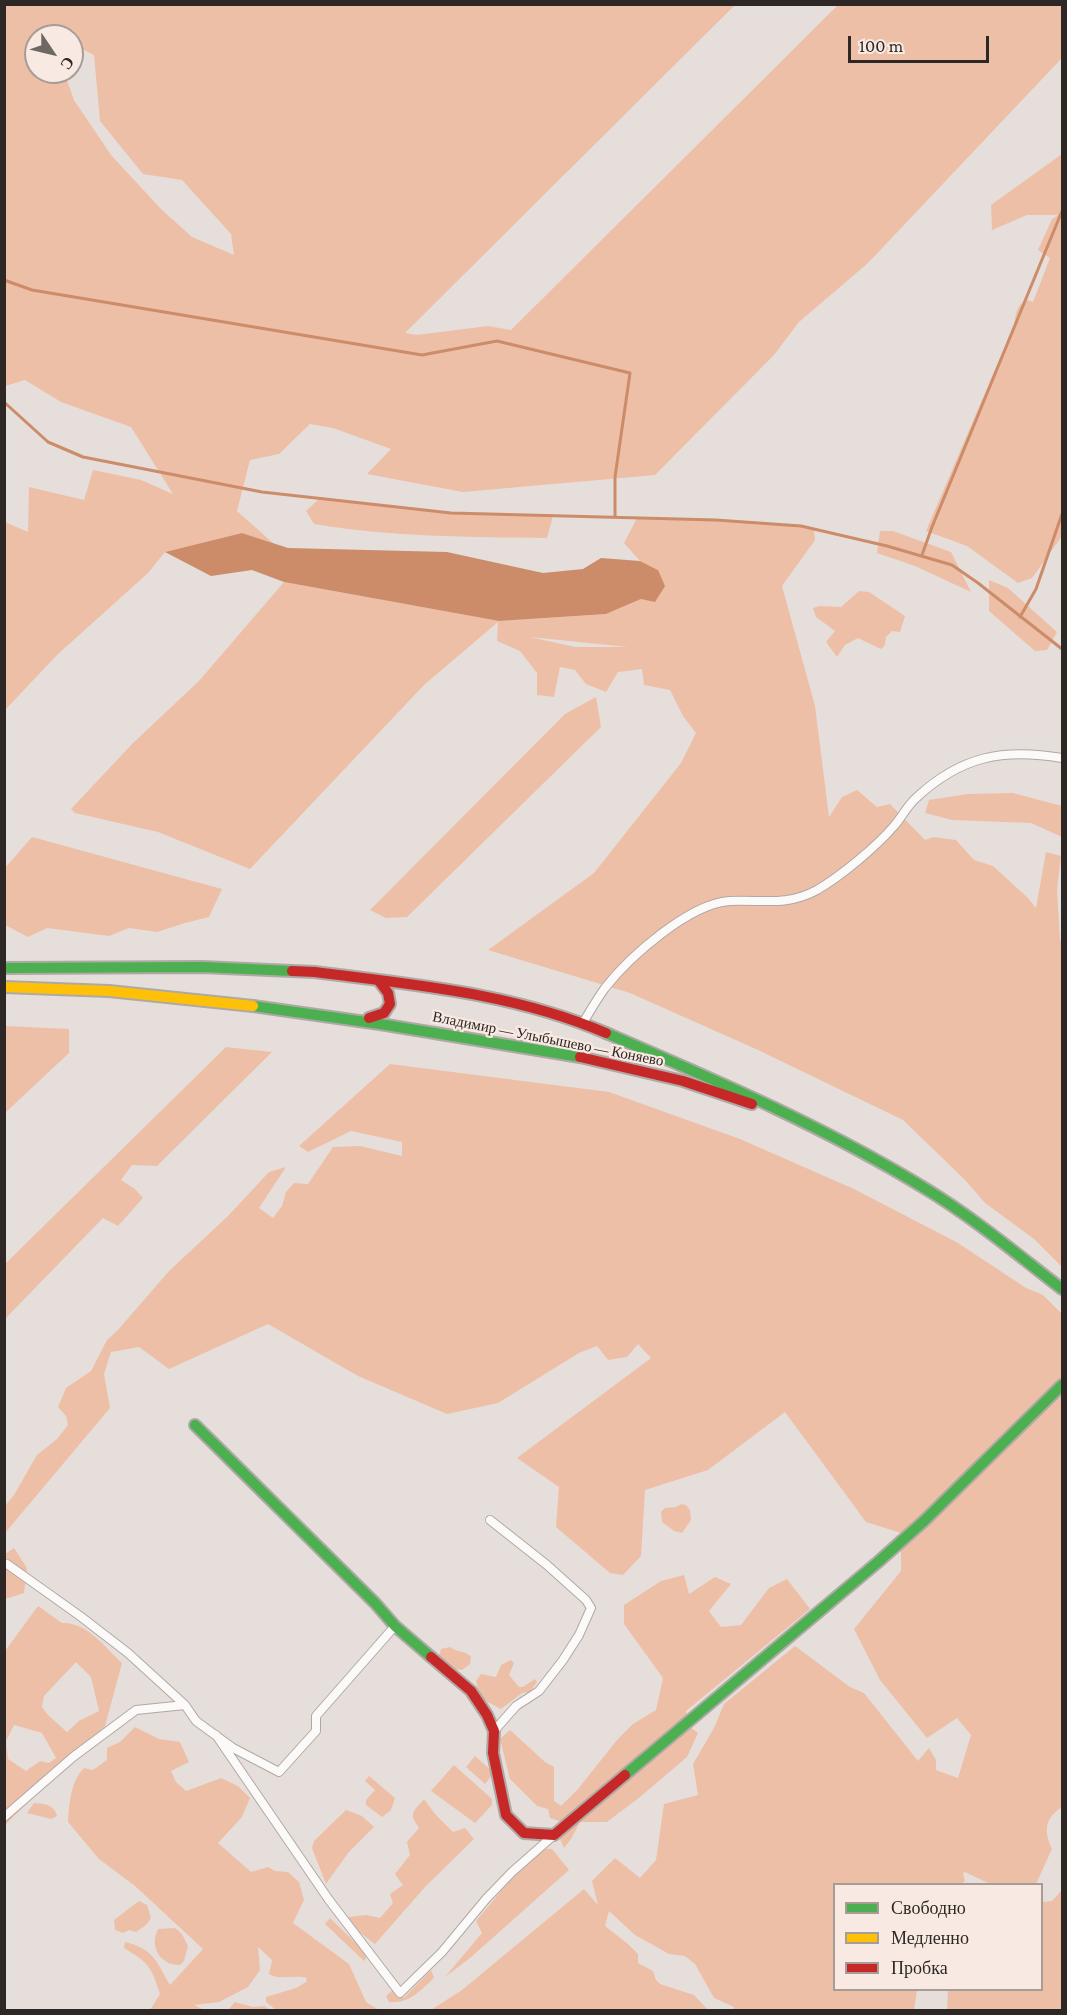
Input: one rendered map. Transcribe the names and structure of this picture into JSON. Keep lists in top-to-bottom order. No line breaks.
{"streets":{"main road":["Владимир — Улыбышево — Коняево"]},"legend":["Свободно","Медленно","Пробка"],"scale_bar":"100 m","north":"bottom right"}
